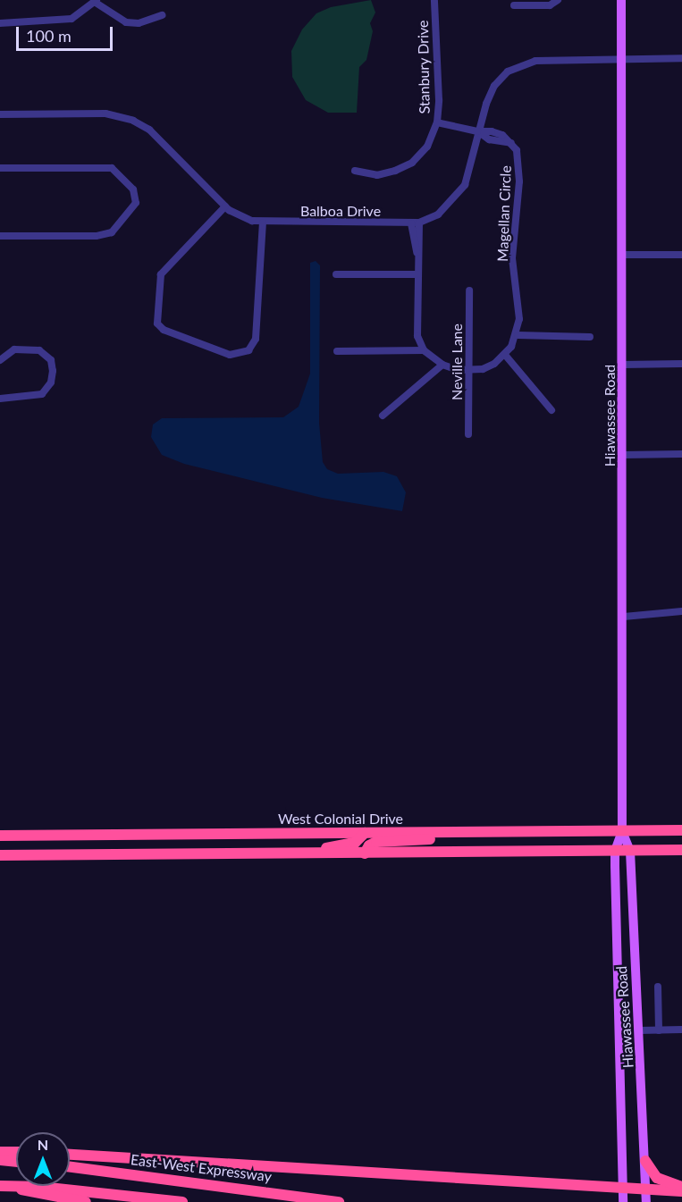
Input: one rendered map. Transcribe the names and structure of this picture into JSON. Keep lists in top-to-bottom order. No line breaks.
{"streets":{"highway":["West Colonial Drive","East-West Expressway"],"main road":["Hiawassee Road"],"street":["Stanbury Drive","Balboa Drive","Magellan Circle","Neville Lane"]},"crossings":[["Stanbury Drive","Magellan Circle"],["Balboa Drive","Magellan Circle"],["Balboa Drive","Hiawassee Road"],["Magellan Circle","Neville Lane"],["Hiawassee Road","West Colonial Drive"]],"scale_bar":"100 m","north":"top"}
